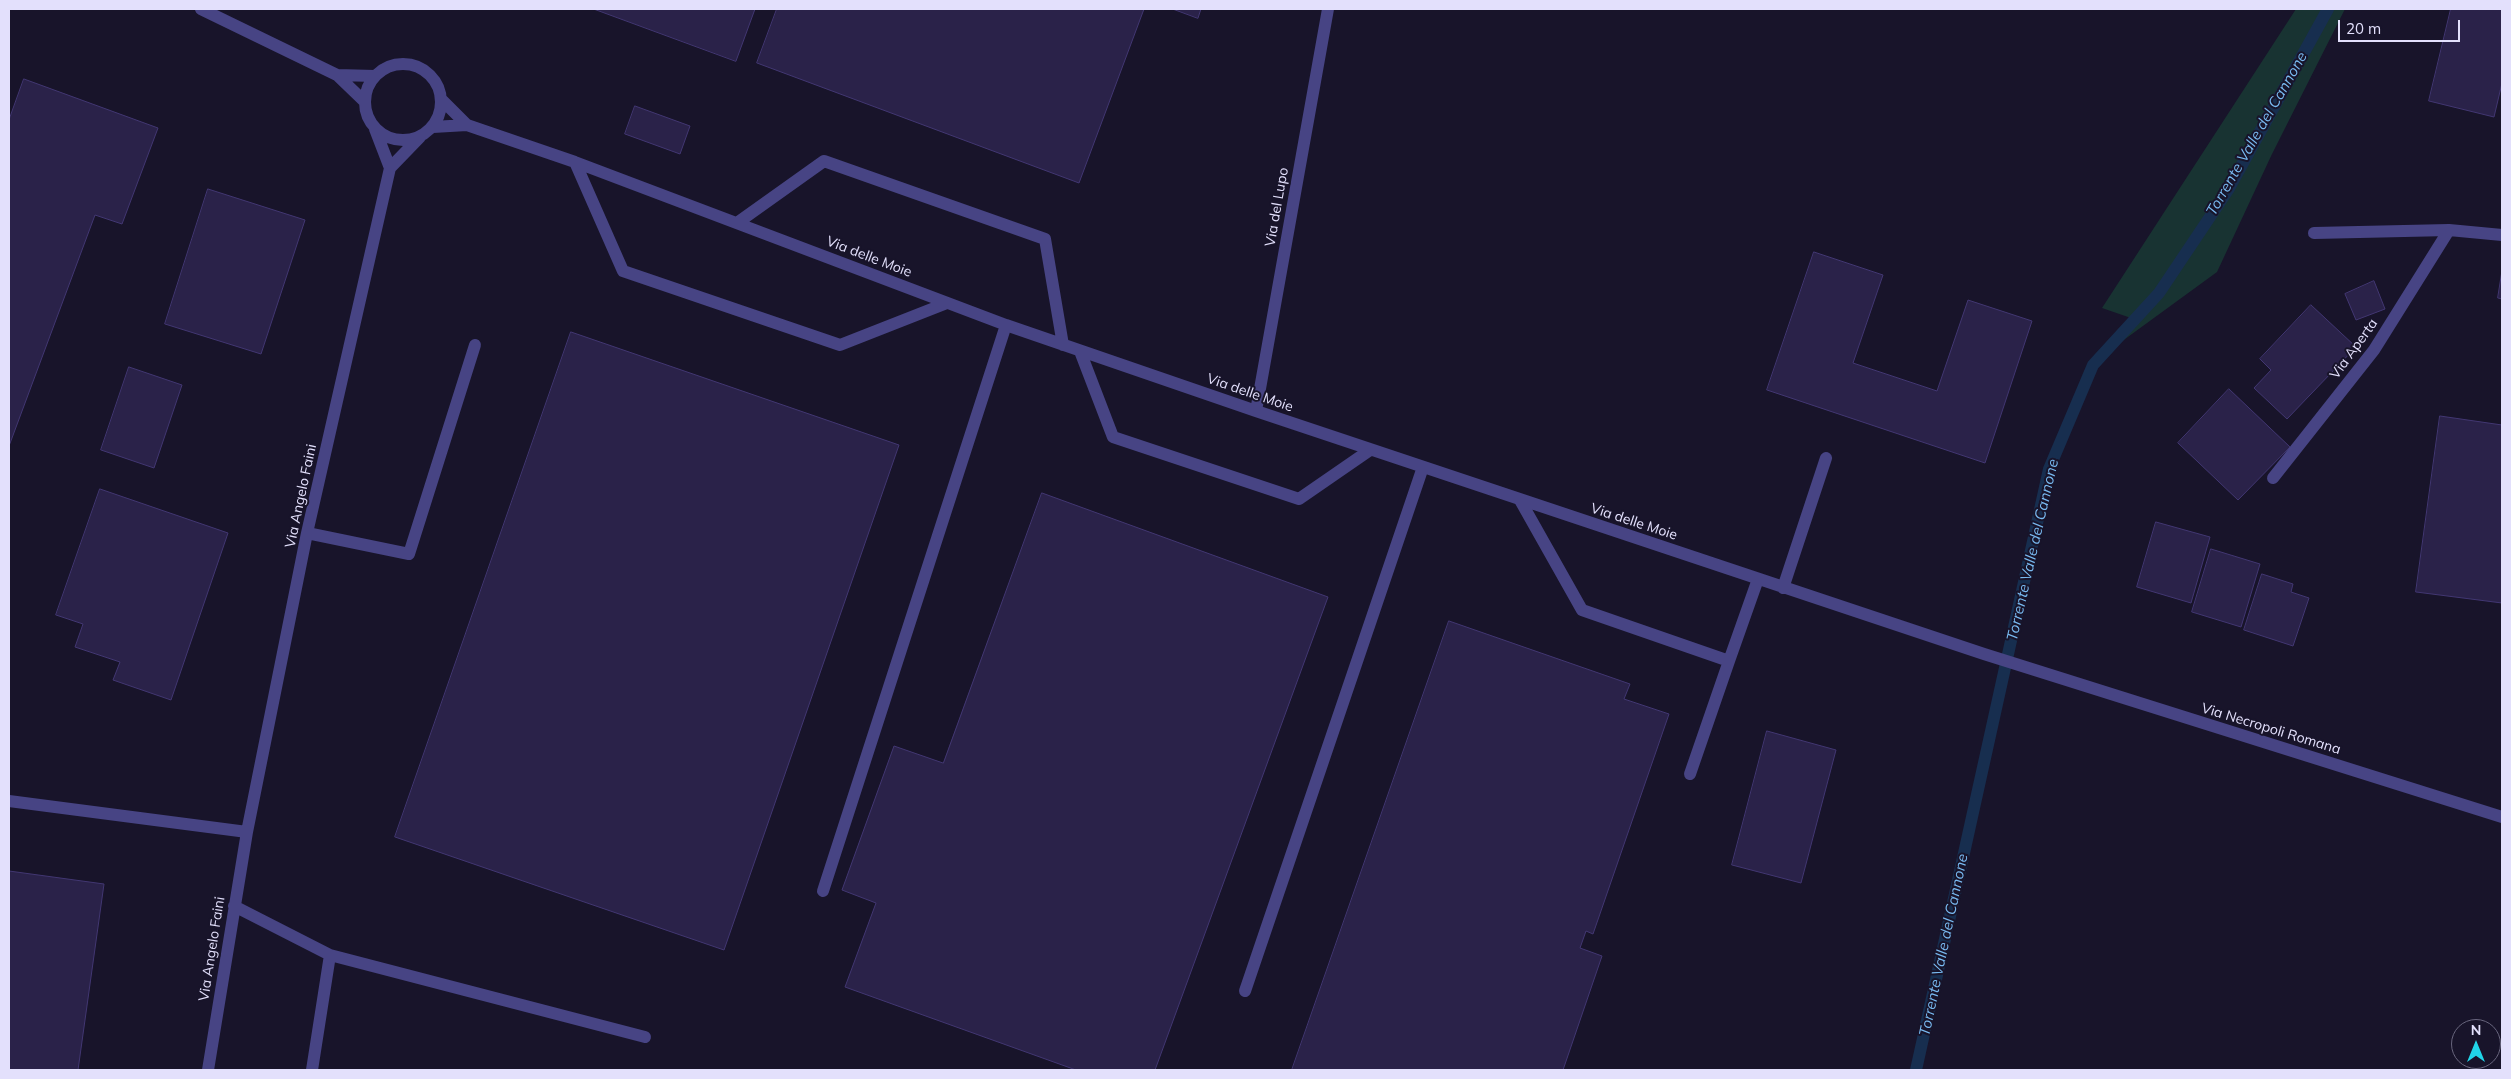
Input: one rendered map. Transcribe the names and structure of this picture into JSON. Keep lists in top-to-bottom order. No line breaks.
{"streets":{"street":["Via del Lupo","Via delle Moie","Via Aperta","Via Angelo Faini","Via Necropoli Romana"]},"crossings":[["Via del Lupo","Via delle Moie"],["Via delle Moie","Via Necropoli Romana"]],"water":["Torrente Valle del Cannone"],"scale_bar":"20 m","north":"top"}
